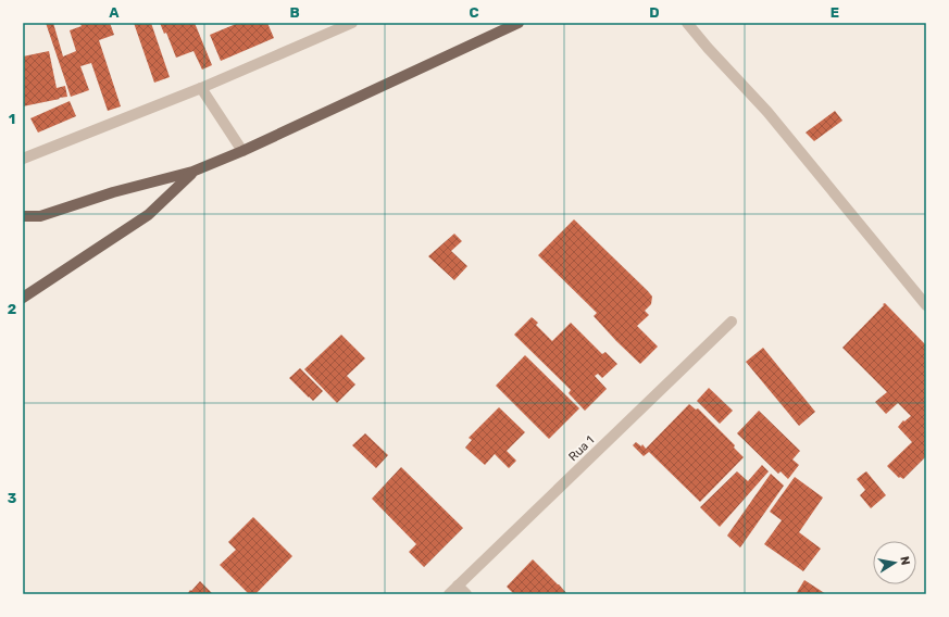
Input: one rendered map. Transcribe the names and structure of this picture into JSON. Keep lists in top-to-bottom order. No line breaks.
{"streets":{"street":["Rua 1"]},"north":"right","grid":{"columns":["A","B","C","D","E"],"rows":["1","2","3"]}}
